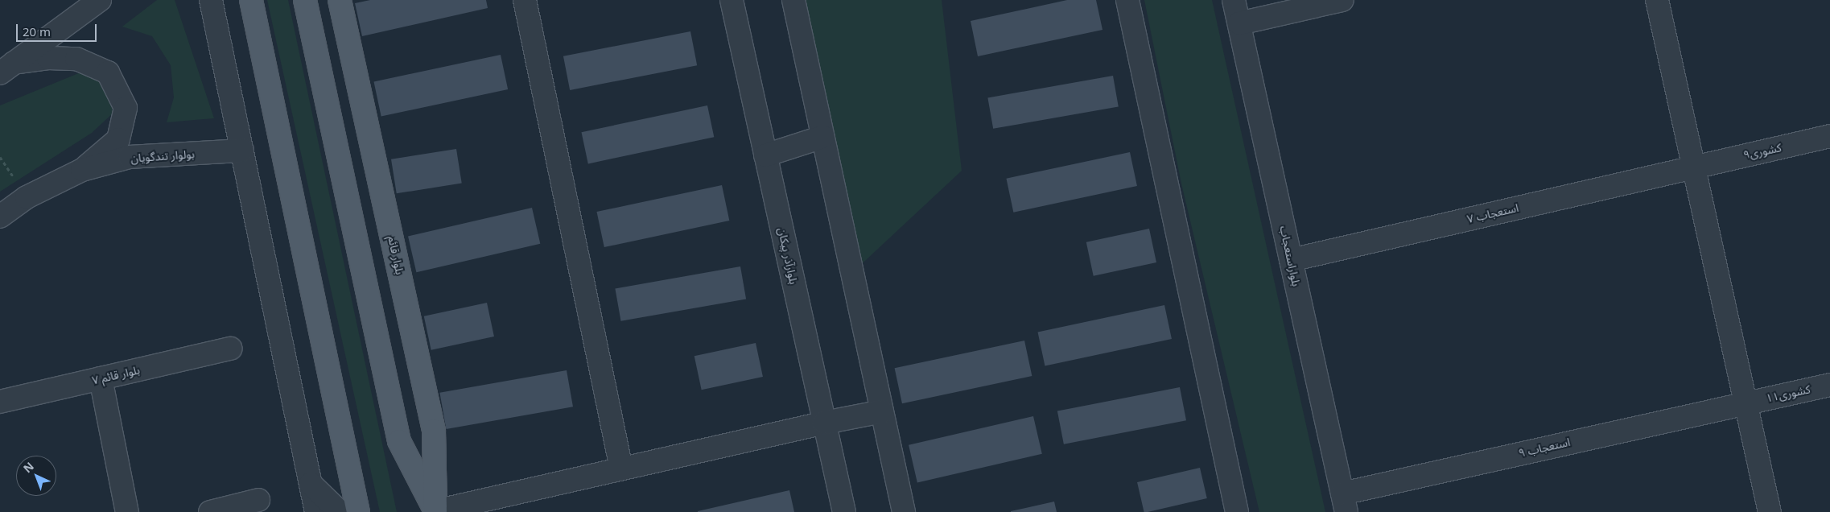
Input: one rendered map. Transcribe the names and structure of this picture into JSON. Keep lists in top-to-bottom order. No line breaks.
{"streets":{"main road":["بلوار قائم"],"street":["۹کشوری","بولوار تندگویان","استعجاب ۷","بلوارآذر پیکان","بلواراستعجاب","بلوار قائم ۷","۱۱کشوری","استعجاب ۹"]},"crossings":[["۹کشوری","استعجاب ۷"],["استعجاب ۷","بلواراستعجاب"],["بلواراستعجاب","استعجاب ۹"],["۱۱کشوری","استعجاب ۹"]],"scale_bar":"20 m","north":"top left"}
